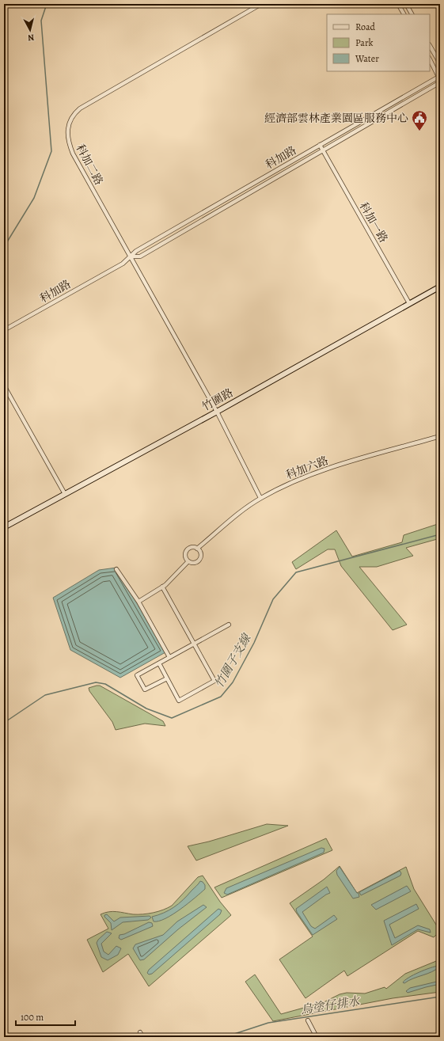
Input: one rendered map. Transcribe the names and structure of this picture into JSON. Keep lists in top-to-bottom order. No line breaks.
{"streets":{"street":["科加路","科加二路","科加一路","竹圍路","科加六路"]},"crossings":[["科加路","科加二路"],["科加路","科加一路"],["科加二路","竹圍路"],["科加二路","科加六路"],["科加一路","竹圍路"]],"water":["竹圍子支線","烏塗仔排水"],"places":{"public building":["經濟部雲林產業園區服務中心"]},"legend":["Road","Park","Water"],"scale_bar":"100 m","north":"bottom"}
